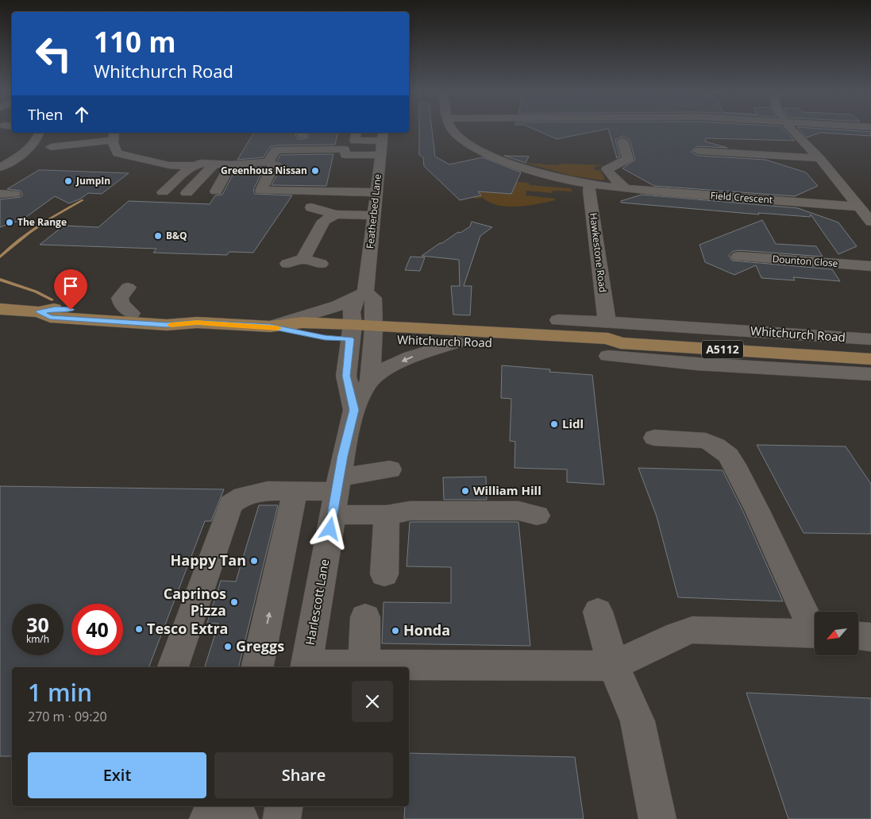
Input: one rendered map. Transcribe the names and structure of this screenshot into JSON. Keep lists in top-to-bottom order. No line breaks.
{"streets":{"main road":["Whitchurch Road","A5112"],"street":["Field Crescent","Featherbed Lane","Hawkestone Road","Dounton Close","Harlescott Lane"]},"crossings":[["Featherbed Lane","Whitchurch Road"],["Featherbed Lane","Harlescott Lane"],["Hawkestone Road","Whitchurch Road"],["Whitchurch Road","Harlescott Lane"]],"places":["Greenhous Nissan","JumpIn","The Range","B&Q","Lidl","William Hill","Happy Tan","Caprinos Pizza","Tesco Extra","Honda","Greggs"],"north":"bottom left","page":{"turn":["110 m","Whitchurch Road"],"then":"Then","speed":"30 km/h","limit":"40","heading":["1 min","270 m · 09:20"],"buttons":["Exit","Share"]}}
